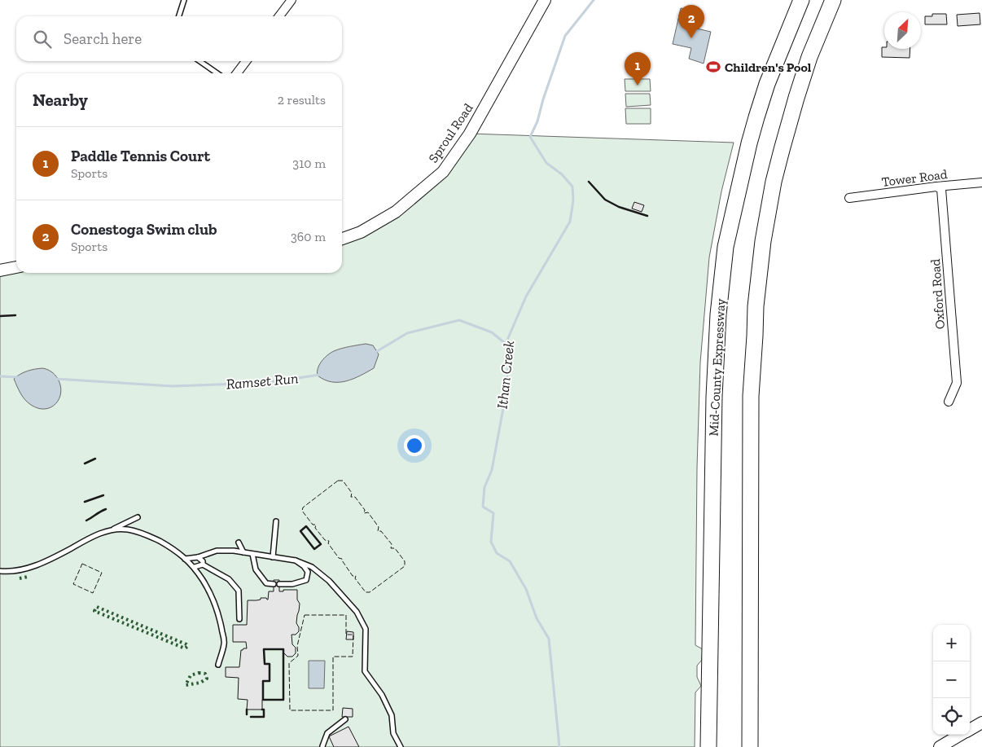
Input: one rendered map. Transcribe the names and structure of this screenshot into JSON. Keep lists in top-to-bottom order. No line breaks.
{"streets":{"highway":["Mid-County Expressway"],"main road":["Sproul Road"],"street":["Tower Road","Oxford Road"]},"crossings":[["Tower Road","Oxford Road"]],"water":["Ithan Creek","Ramset Run"],"places":{"sports":["Children's Pool"]},"north":"top right","page":{"pins":["2","1"],"search":"Search here","heading":["Nearby","2 results"],"list":[{"mark":"1","name":"Paddle Tennis Court","note":"Sports","value":"310 m"},{"mark":"2","name":"Conestoga Swim club","note":"Sports","value":"360 m"}],"map_buttons":["+","−"]}}
